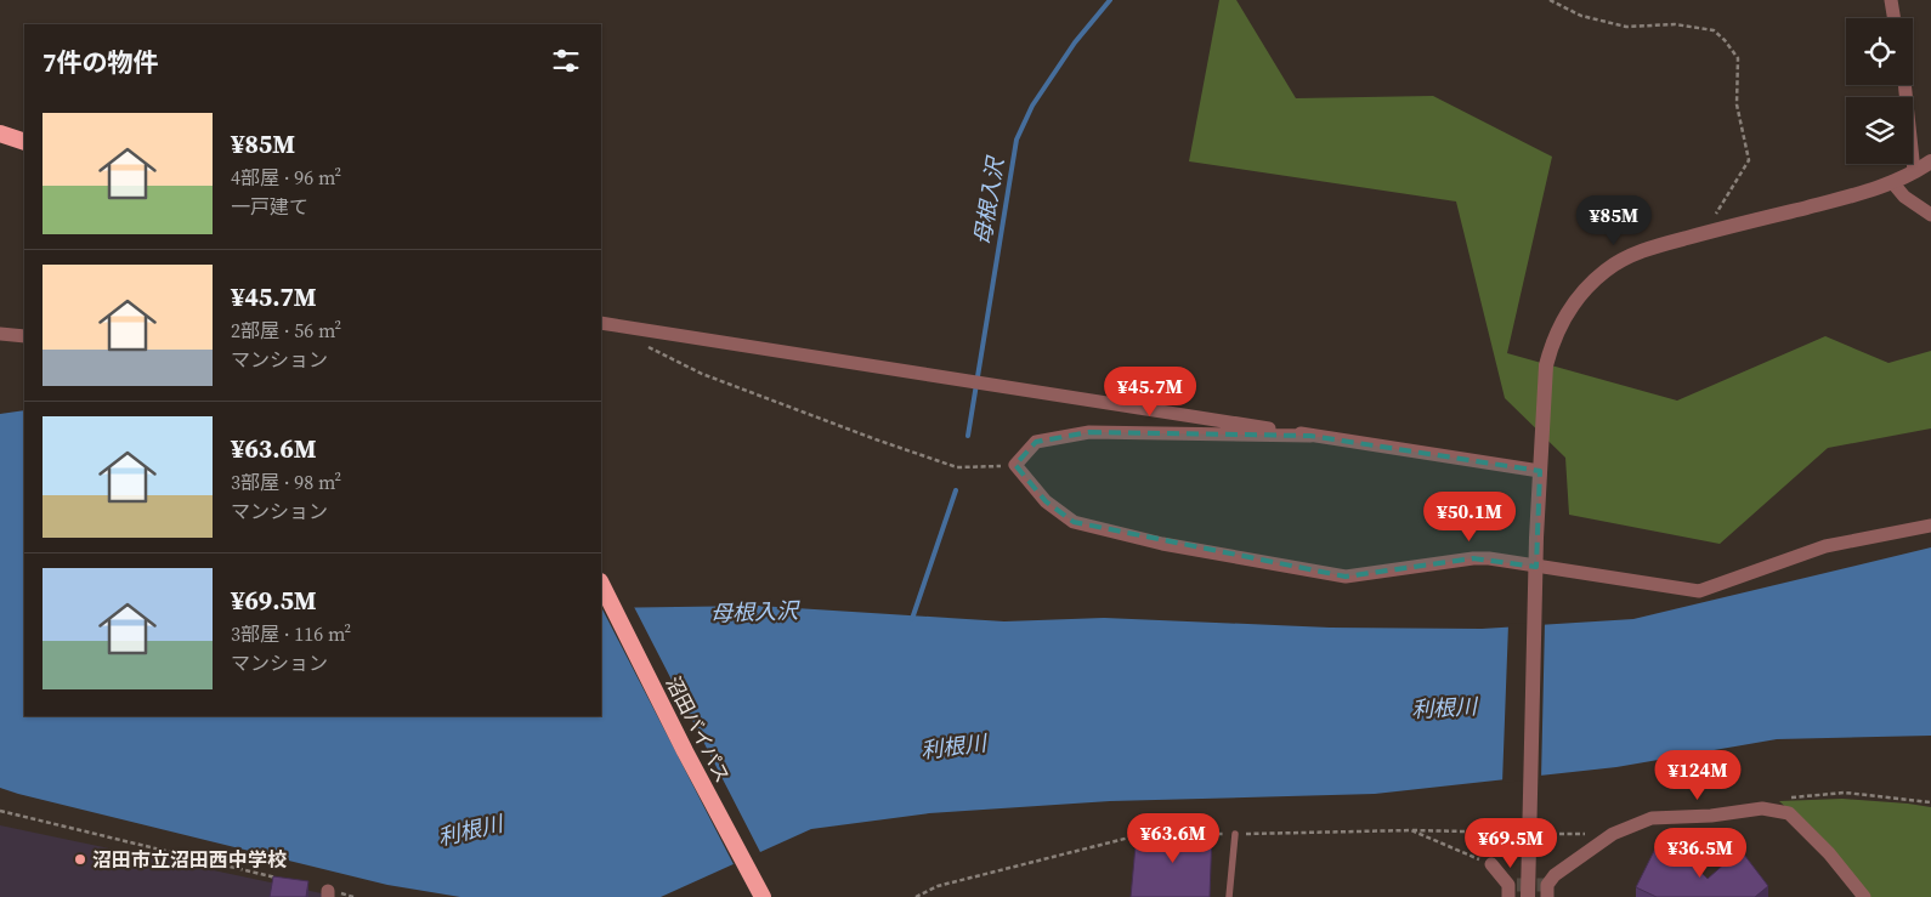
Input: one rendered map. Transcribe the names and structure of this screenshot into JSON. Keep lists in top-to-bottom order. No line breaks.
{"streets":{"highway":["沼田バイパス"]},"water":["母根入沢","利根川"],"places":["沼田市立沼田西中学校"],"page":{"heading":"7件の物件","list":[{"name":"¥85M","note":"4部屋 · 96 m² · 一戸建て"},{"name":"¥45.7M","note":"2部屋 · 56 m² · マンション"},{"name":"¥63.6M","note":"3部屋 · 98 m² · マンション"},{"name":"¥69.5M","note":"3部屋 · 116 m² · マンション"}],"price":["¥85M","¥45.7M","¥50.1M","¥124M","¥63.6M","¥69.5M","¥36.5M"]}}
